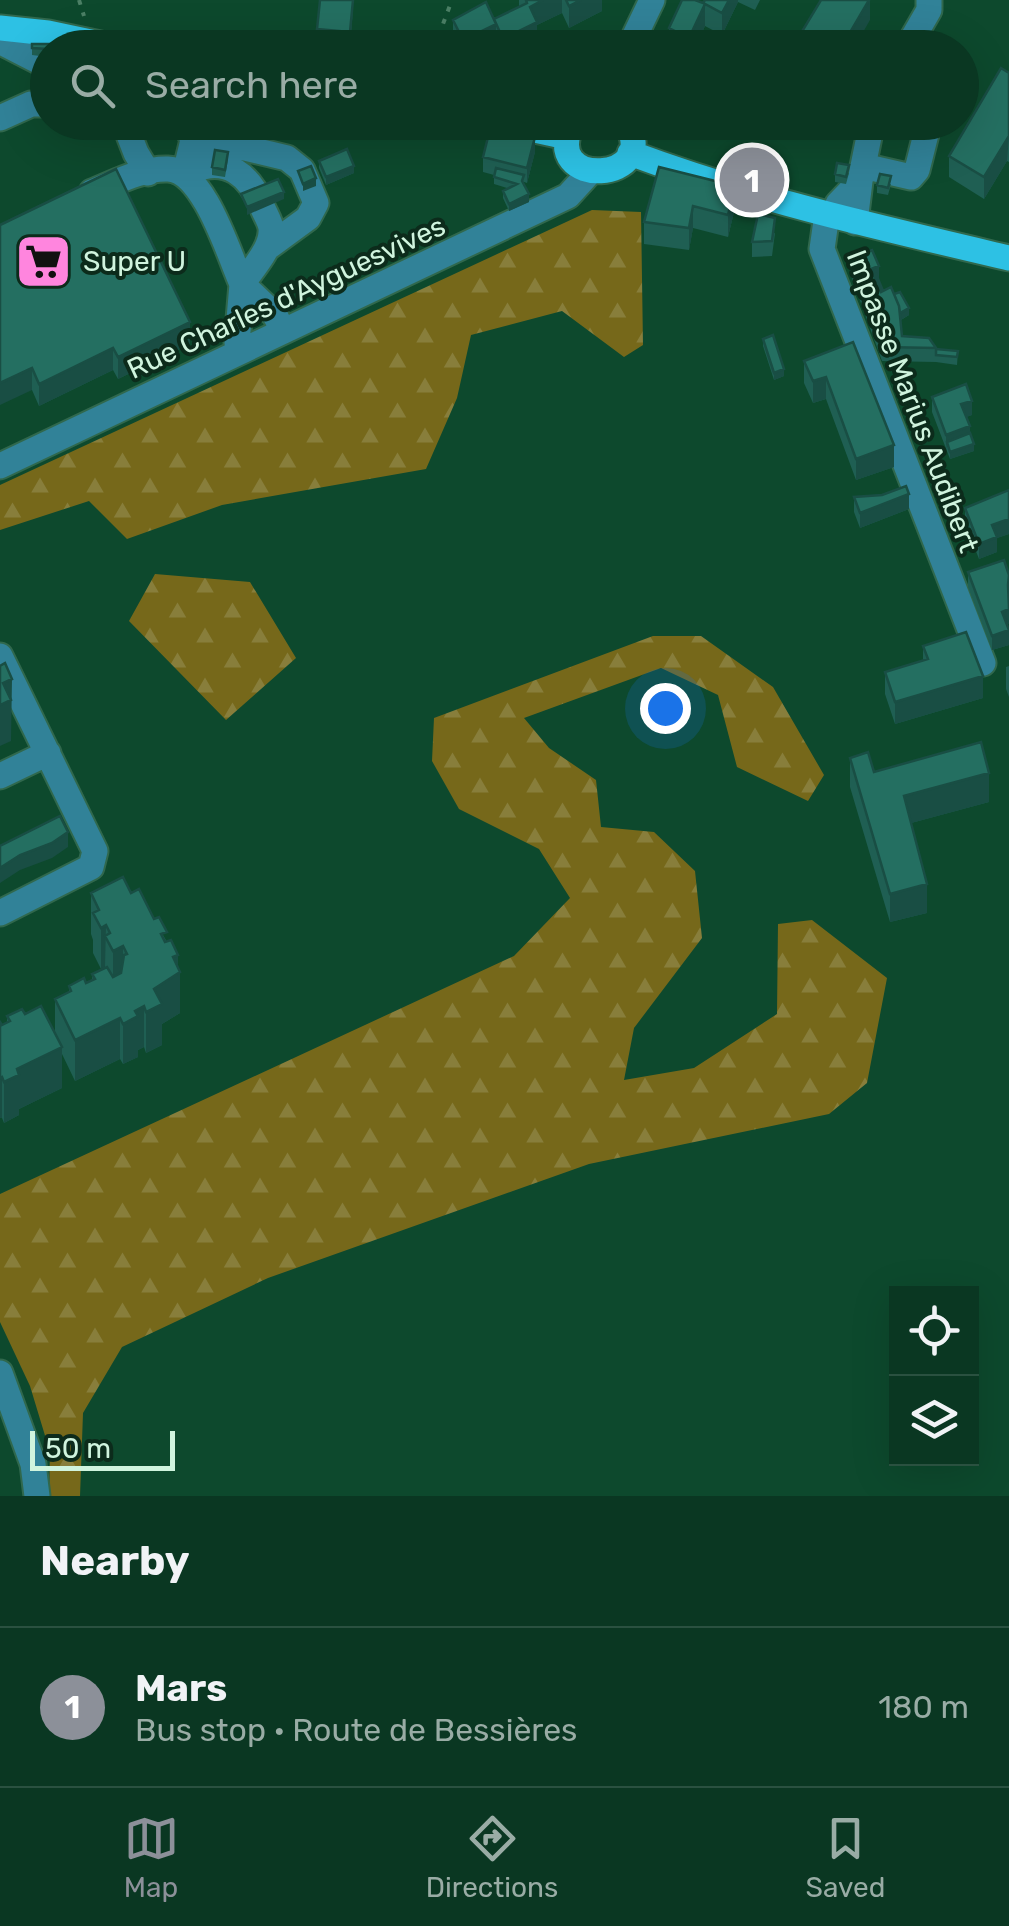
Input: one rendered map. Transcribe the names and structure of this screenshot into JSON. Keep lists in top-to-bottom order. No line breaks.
{"streets":{"street":["Rue Charles d'Ayguesvives","Impasse Marius Audibert"]},"places":{"supermarket":["Super U"]},"scale_bar":"50 m","page":{"search":"Search here","pins":"1","scale":"50 m","heading":"Nearby","list":[{"mark":"1","name":"Mars","note":"Bus stop · Route de Bessières","value":"180 m"}],"nav":["Map","Directions","Saved"]}}
